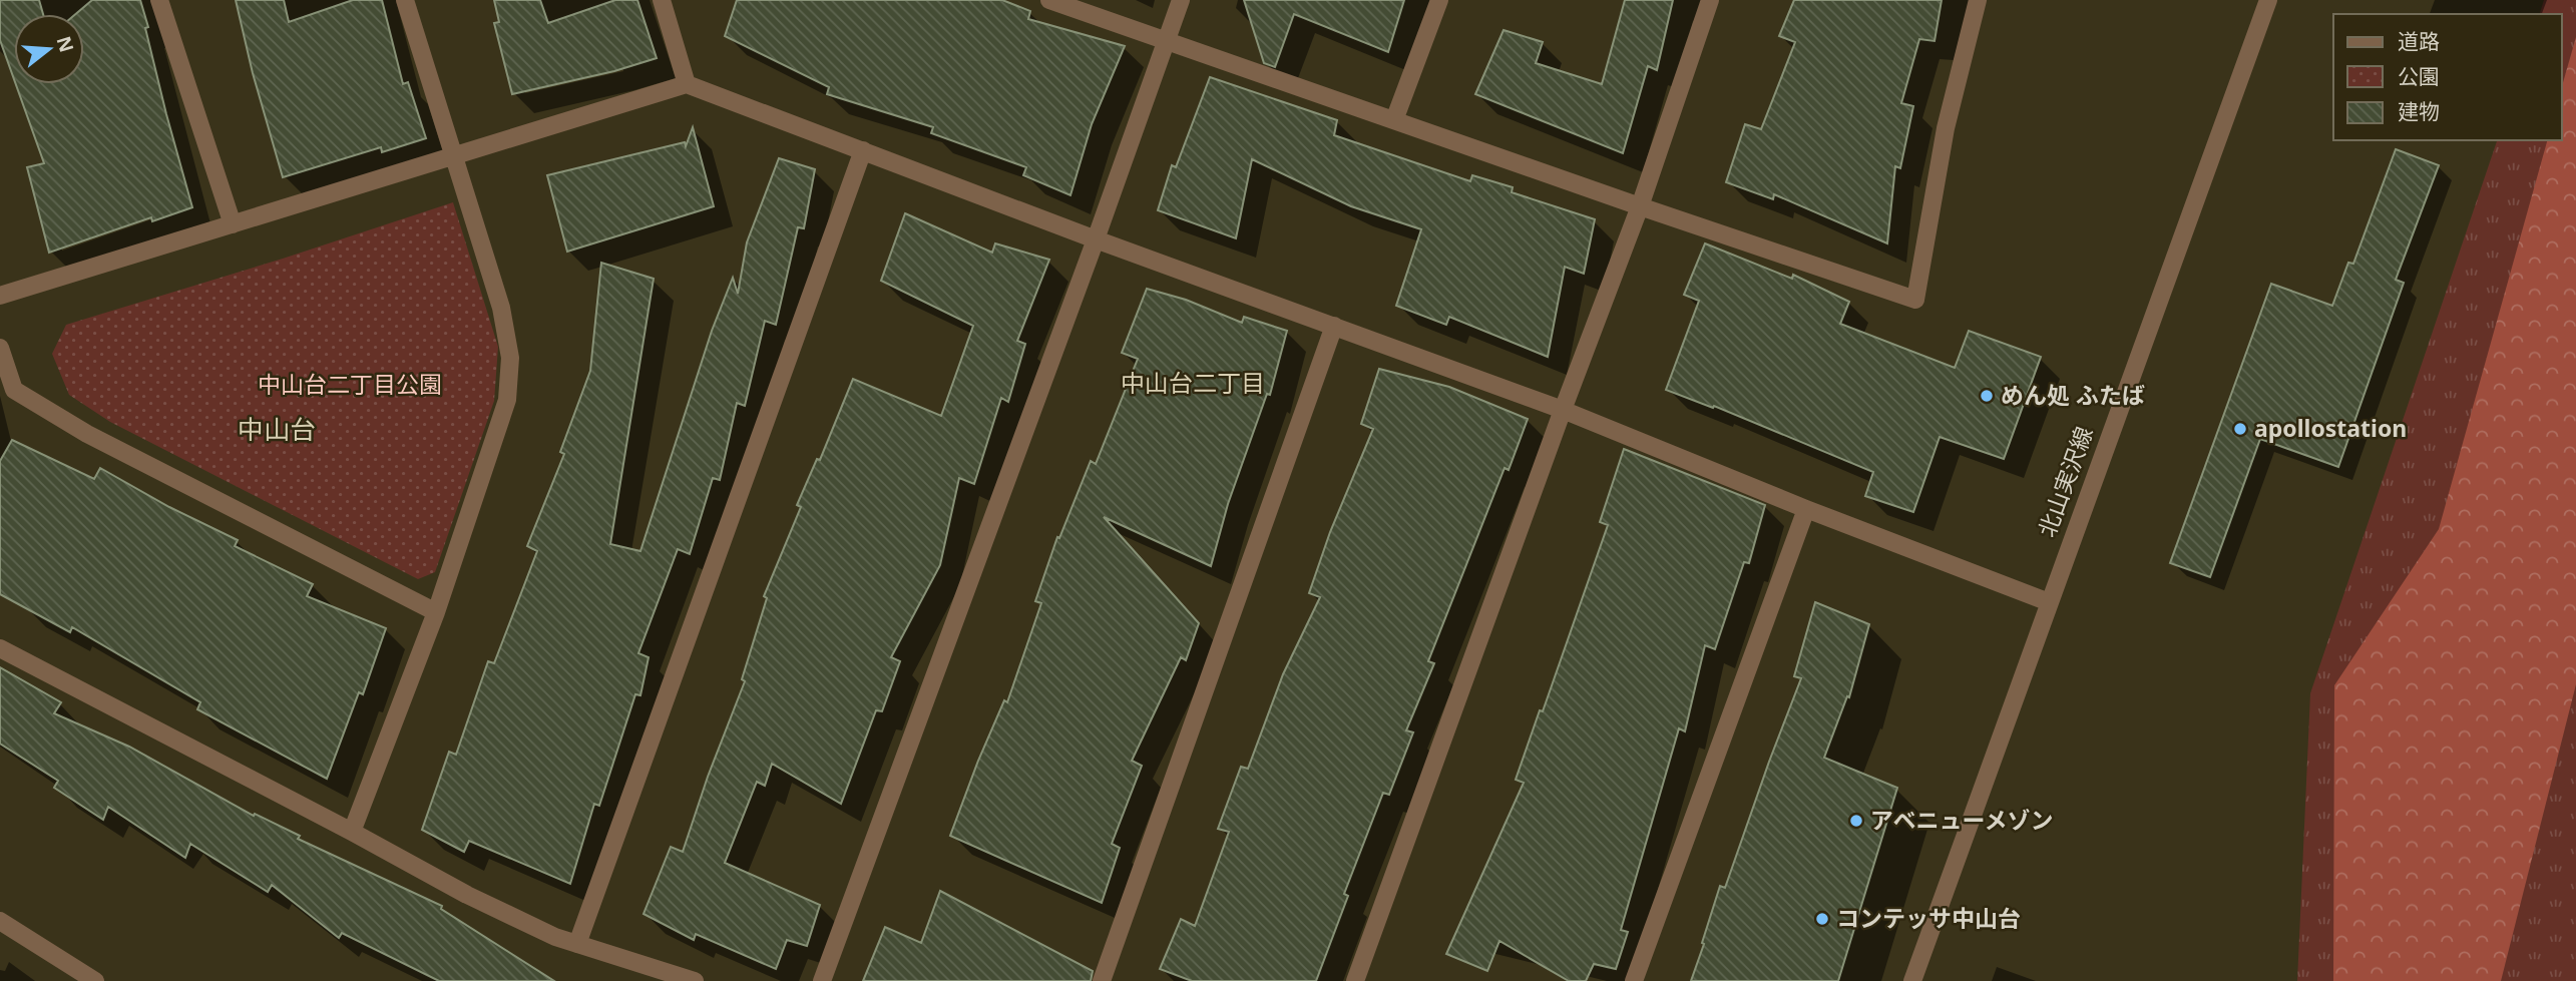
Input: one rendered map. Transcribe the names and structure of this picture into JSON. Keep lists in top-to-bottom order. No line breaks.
{"streets":{"street":["北山実沢線"]},"districts":["中山台二丁目","中山台"],"parks":["中山台二丁目公園"],"places":["めん処 ふたば","apollostation","アベニューメゾン","コンテッサ中山台"],"legend":["道路","公園","建物"],"north":"right"}
